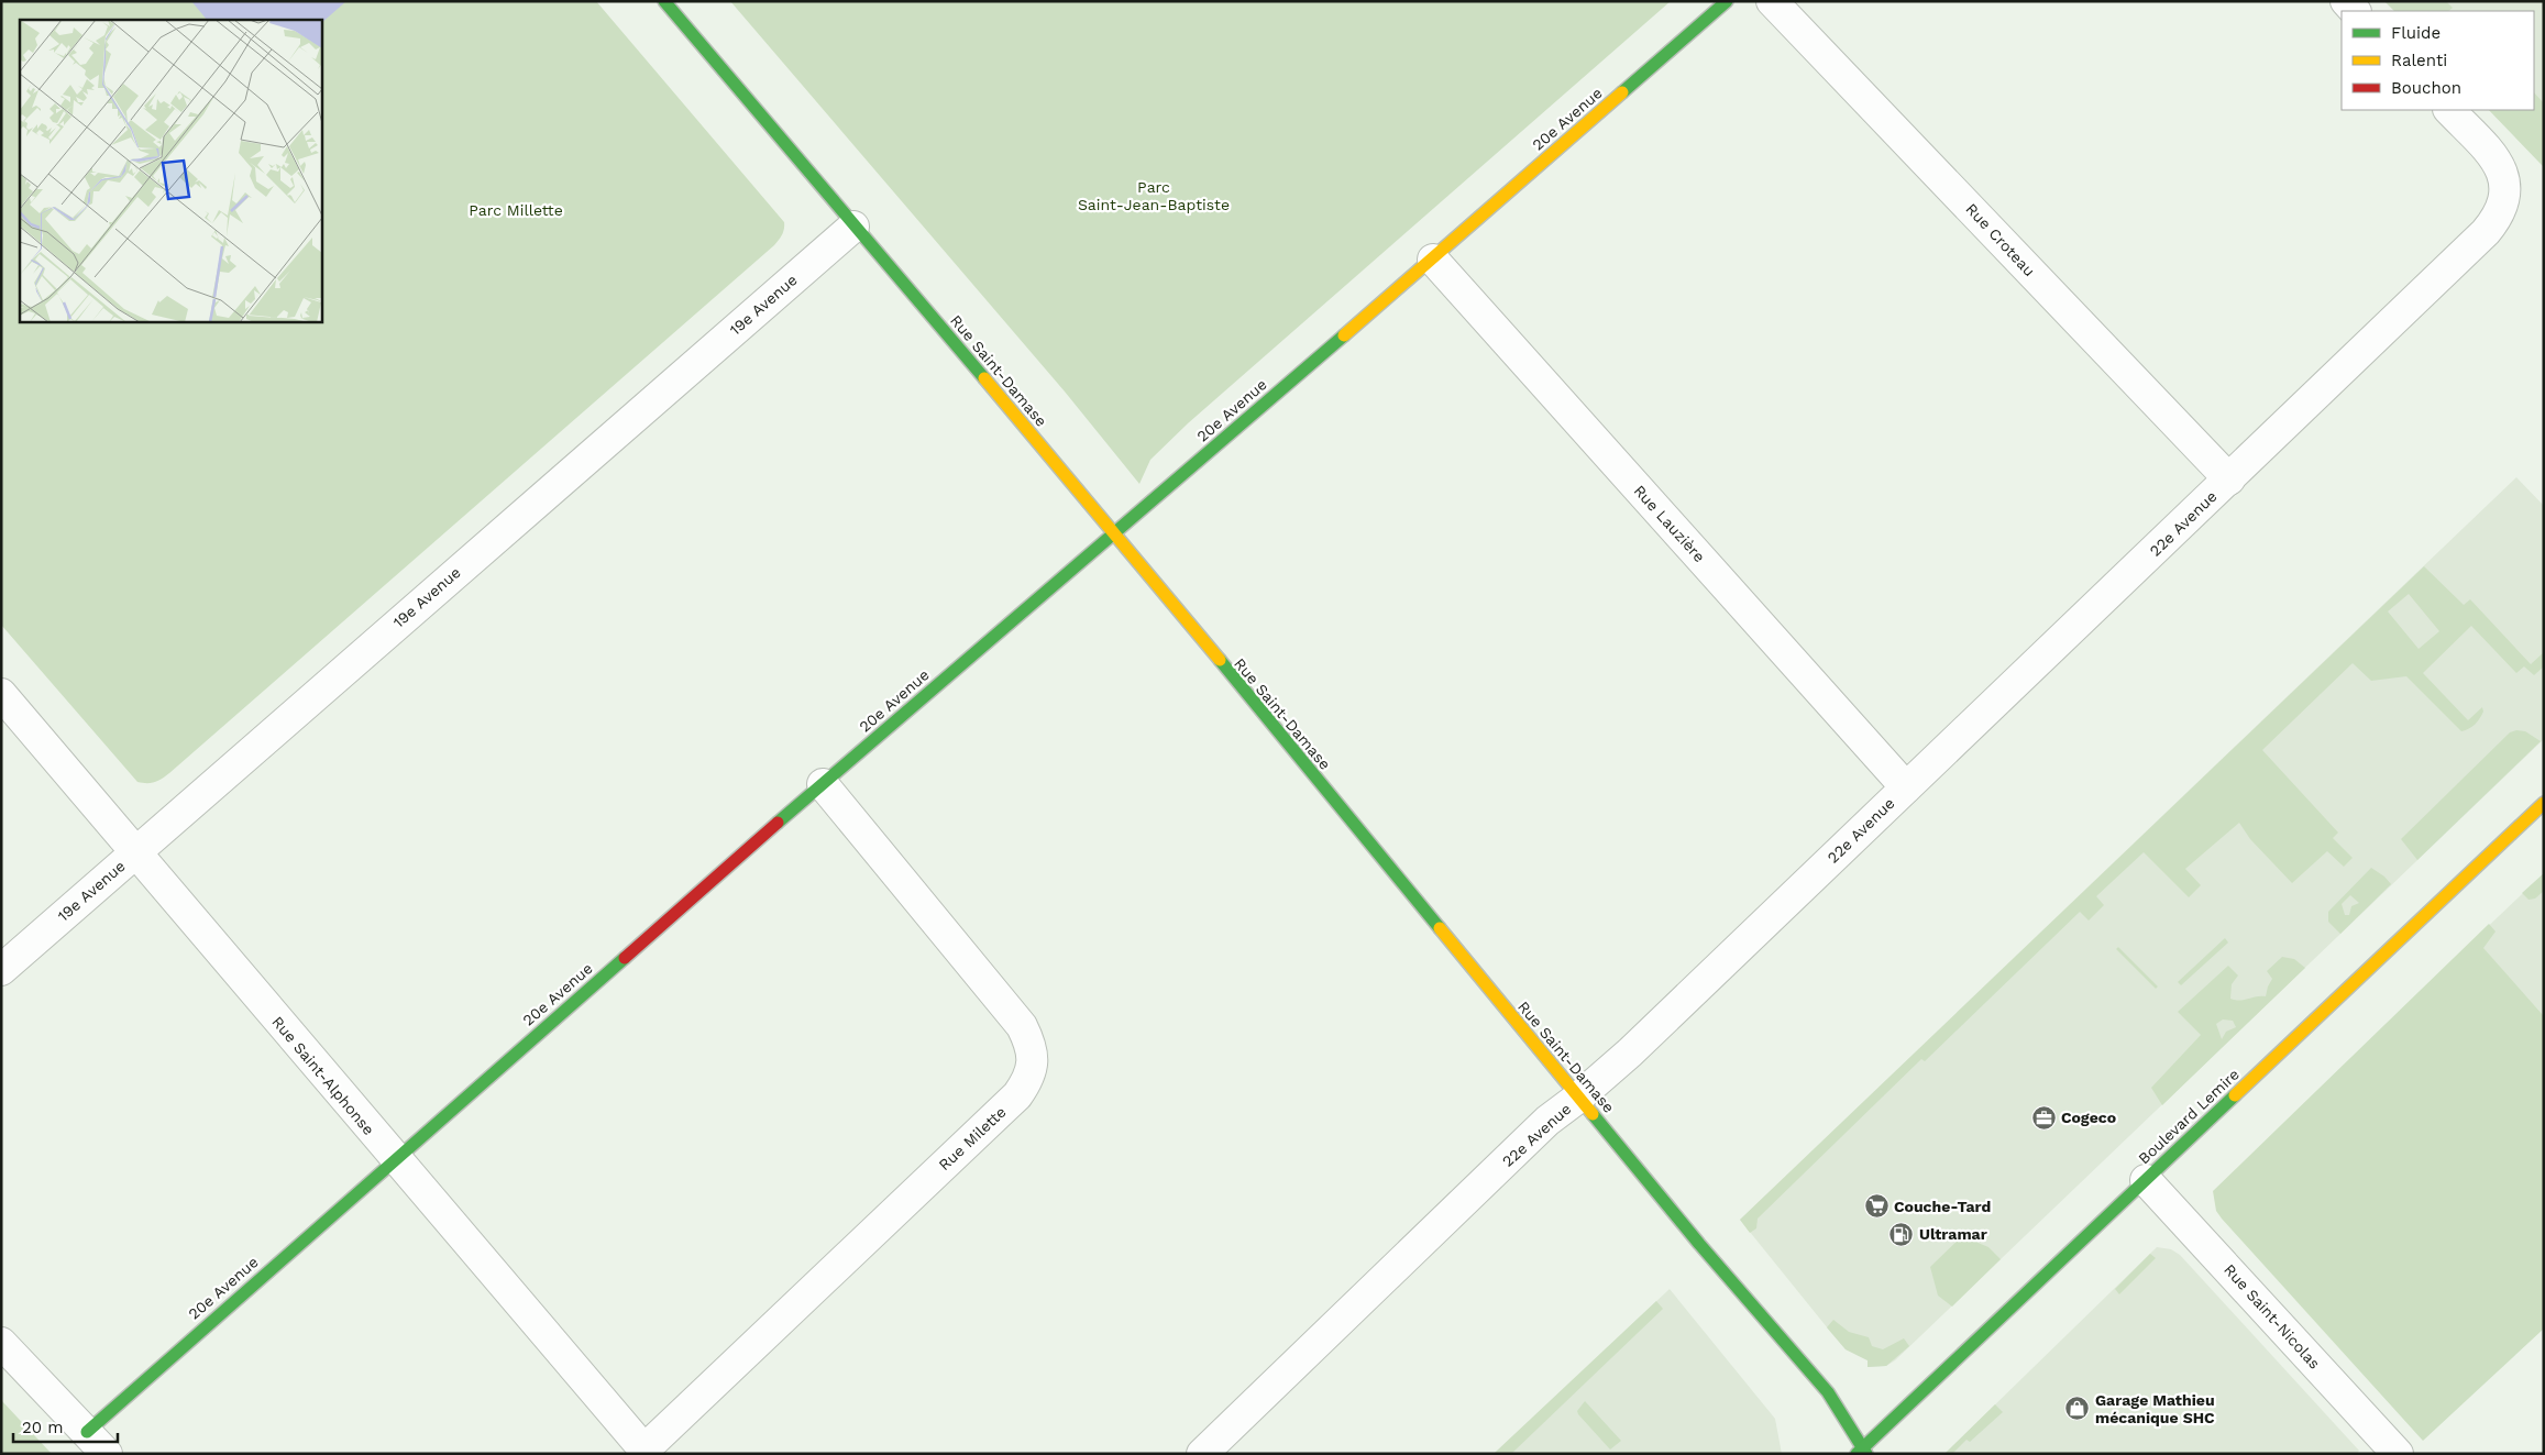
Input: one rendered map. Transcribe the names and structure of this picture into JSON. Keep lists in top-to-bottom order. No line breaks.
{"streets":{"street":["20e Avenue","Rue Croteau","19e Avenue","Rue Saint-Damase","Rue Lauzière","22e Avenue","Rue Saint-Alphonse","Boulevard Lemire","Rue Milette","Rue Saint-Nicolas"]},"crossings":[["20e Avenue","Rue Saint-Damase"],["20e Avenue","Rue Lauzière"],["20e Avenue","Rue Saint-Alphonse"],["20e Avenue","Rue Milette"],["Rue Croteau","22e Avenue"],["19e Avenue","Rue Saint-Damase"],["19e Avenue","Rue Saint-Alphonse"],["Rue Saint-Damase","22e Avenue"],["Rue Saint-Damase","Boulevard Lemire"],["Rue Lauzière","22e Avenue"],["Rue Saint-Alphonse","Rue Milette"],["Boulevard Lemire","Rue Saint-Nicolas"]],"parks":["Parc Saint-Jean-Baptiste","Parc Millette"],"places":{"office":["Cogeco"],"supermarket":["Couche-Tard"],"fuel station":["Ultramar"],"shop":["Garage Mathieu mécanique SHC"]},"legend":["Fluide","Ralenti","Bouchon"],"scale_bar":"20 m"}
